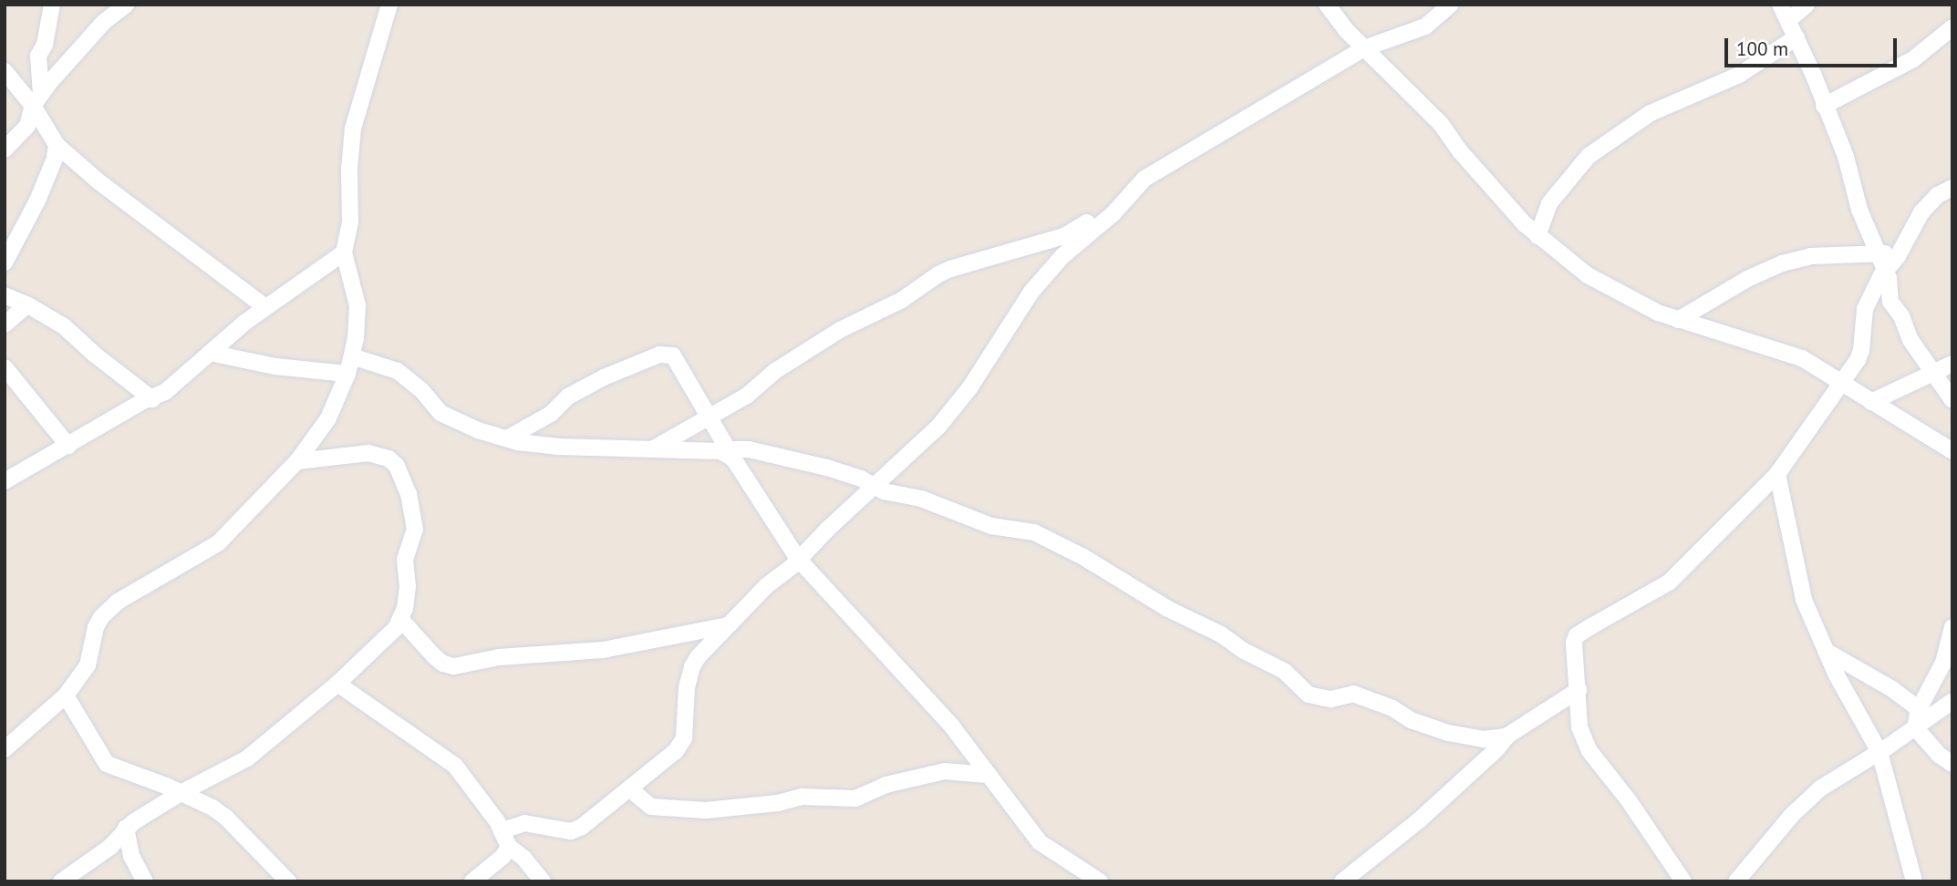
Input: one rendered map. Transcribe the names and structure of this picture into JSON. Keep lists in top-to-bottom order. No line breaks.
{"scale_bar":"100 m"}
